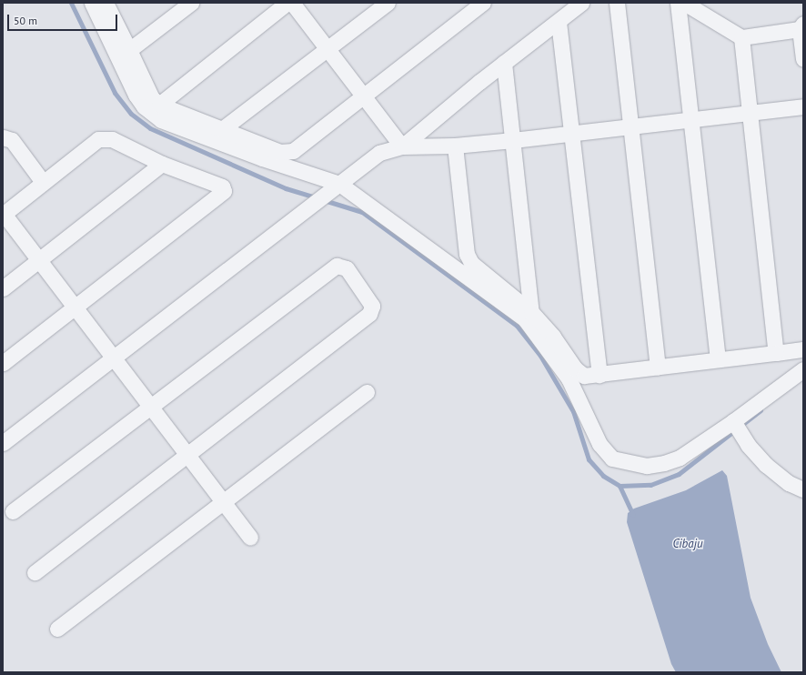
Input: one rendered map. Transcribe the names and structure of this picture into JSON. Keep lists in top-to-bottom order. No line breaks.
{"water":["Cibaju"],"scale_bar":"50 m"}
